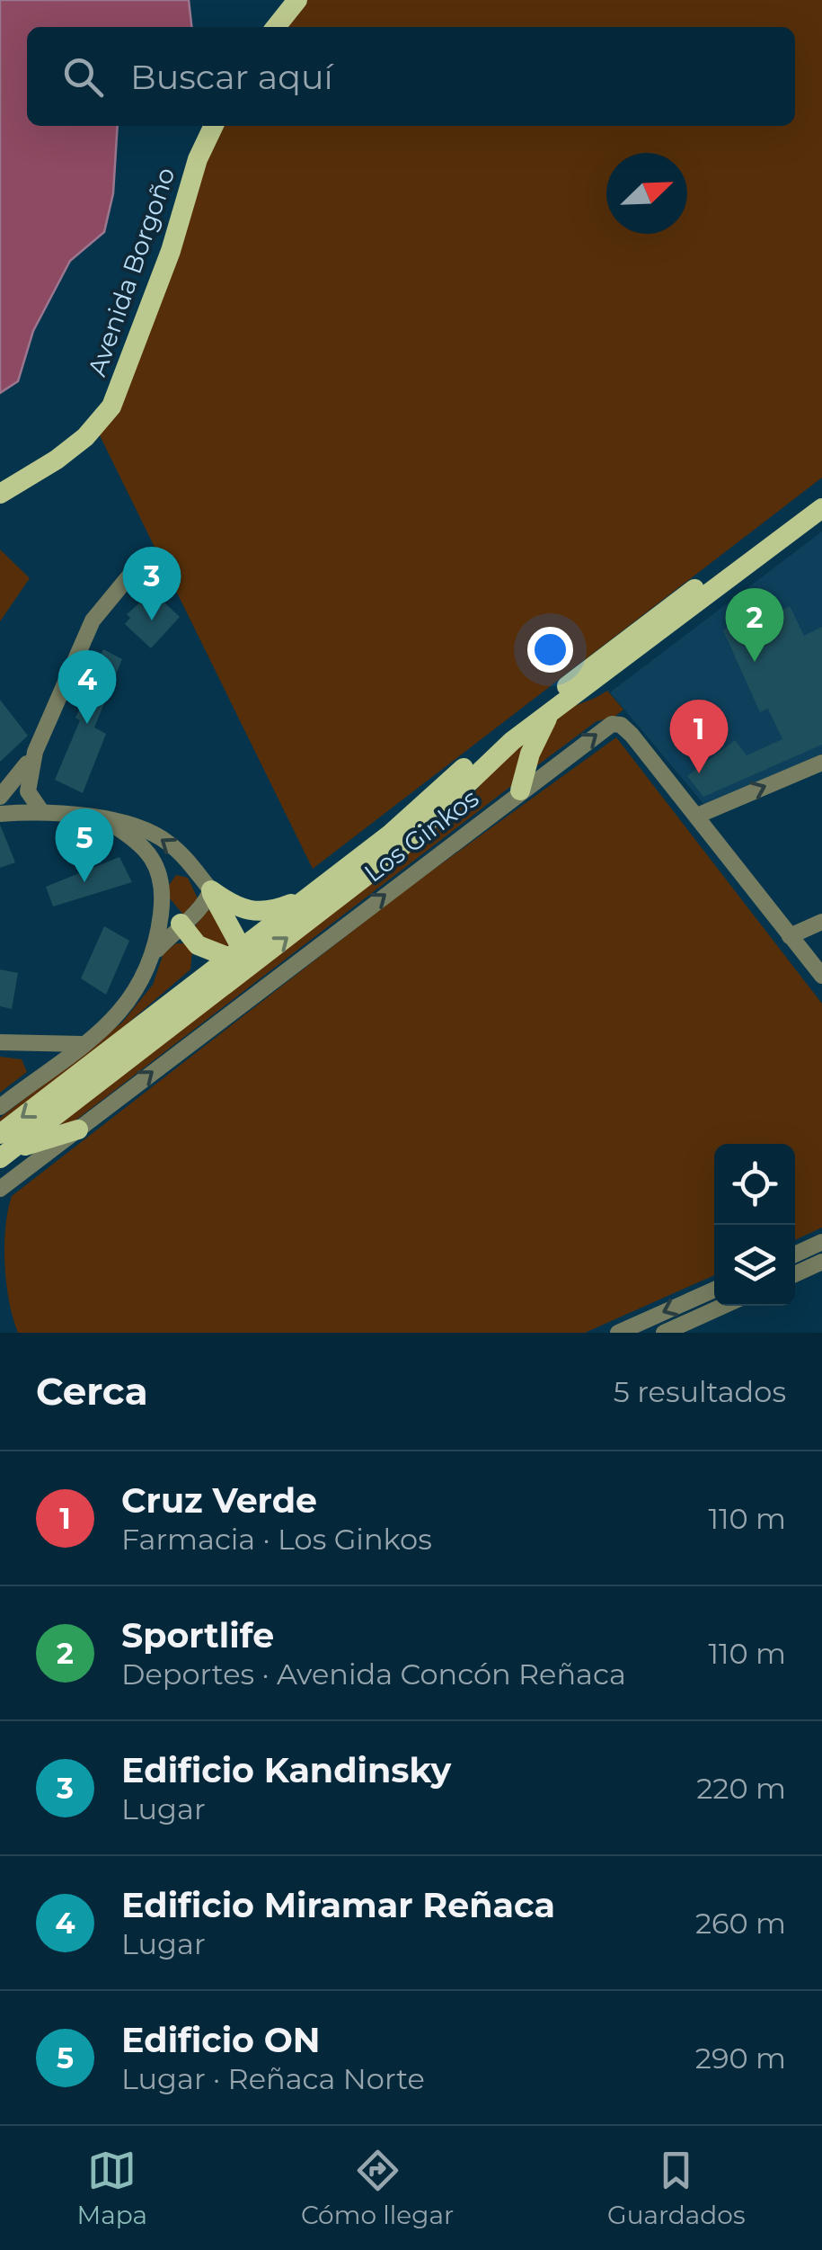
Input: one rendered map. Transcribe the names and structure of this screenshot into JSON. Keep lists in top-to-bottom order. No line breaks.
{"streets":{"main road":["Avenida Borgoño"],"street":["Los Ginkos"]},"one_way":["Los Ginkos"],"north":"top right","page":{"search":"Buscar aquí","pins":["3","2","4","1","5"],"heading":["Cerca","5 resultados"],"list":[{"mark":"1","name":"Cruz Verde","note":"Farmacia · Los Ginkos","value":"110 m"},{"mark":"2","name":"Sportlife","note":"Deportes · Avenida Concón Reñaca","value":"110 m"},{"mark":"3","name":"Edificio Kandinsky","note":"Lugar","value":"220 m"},{"mark":"4","name":"Edificio Miramar Reñaca","note":"Lugar","value":"260 m"},{"mark":"5","name":"Edificio ON","note":"Lugar · Reñaca Norte","value":"290 m"}],"nav":["Mapa","Cómo llegar","Guardados"]}}
